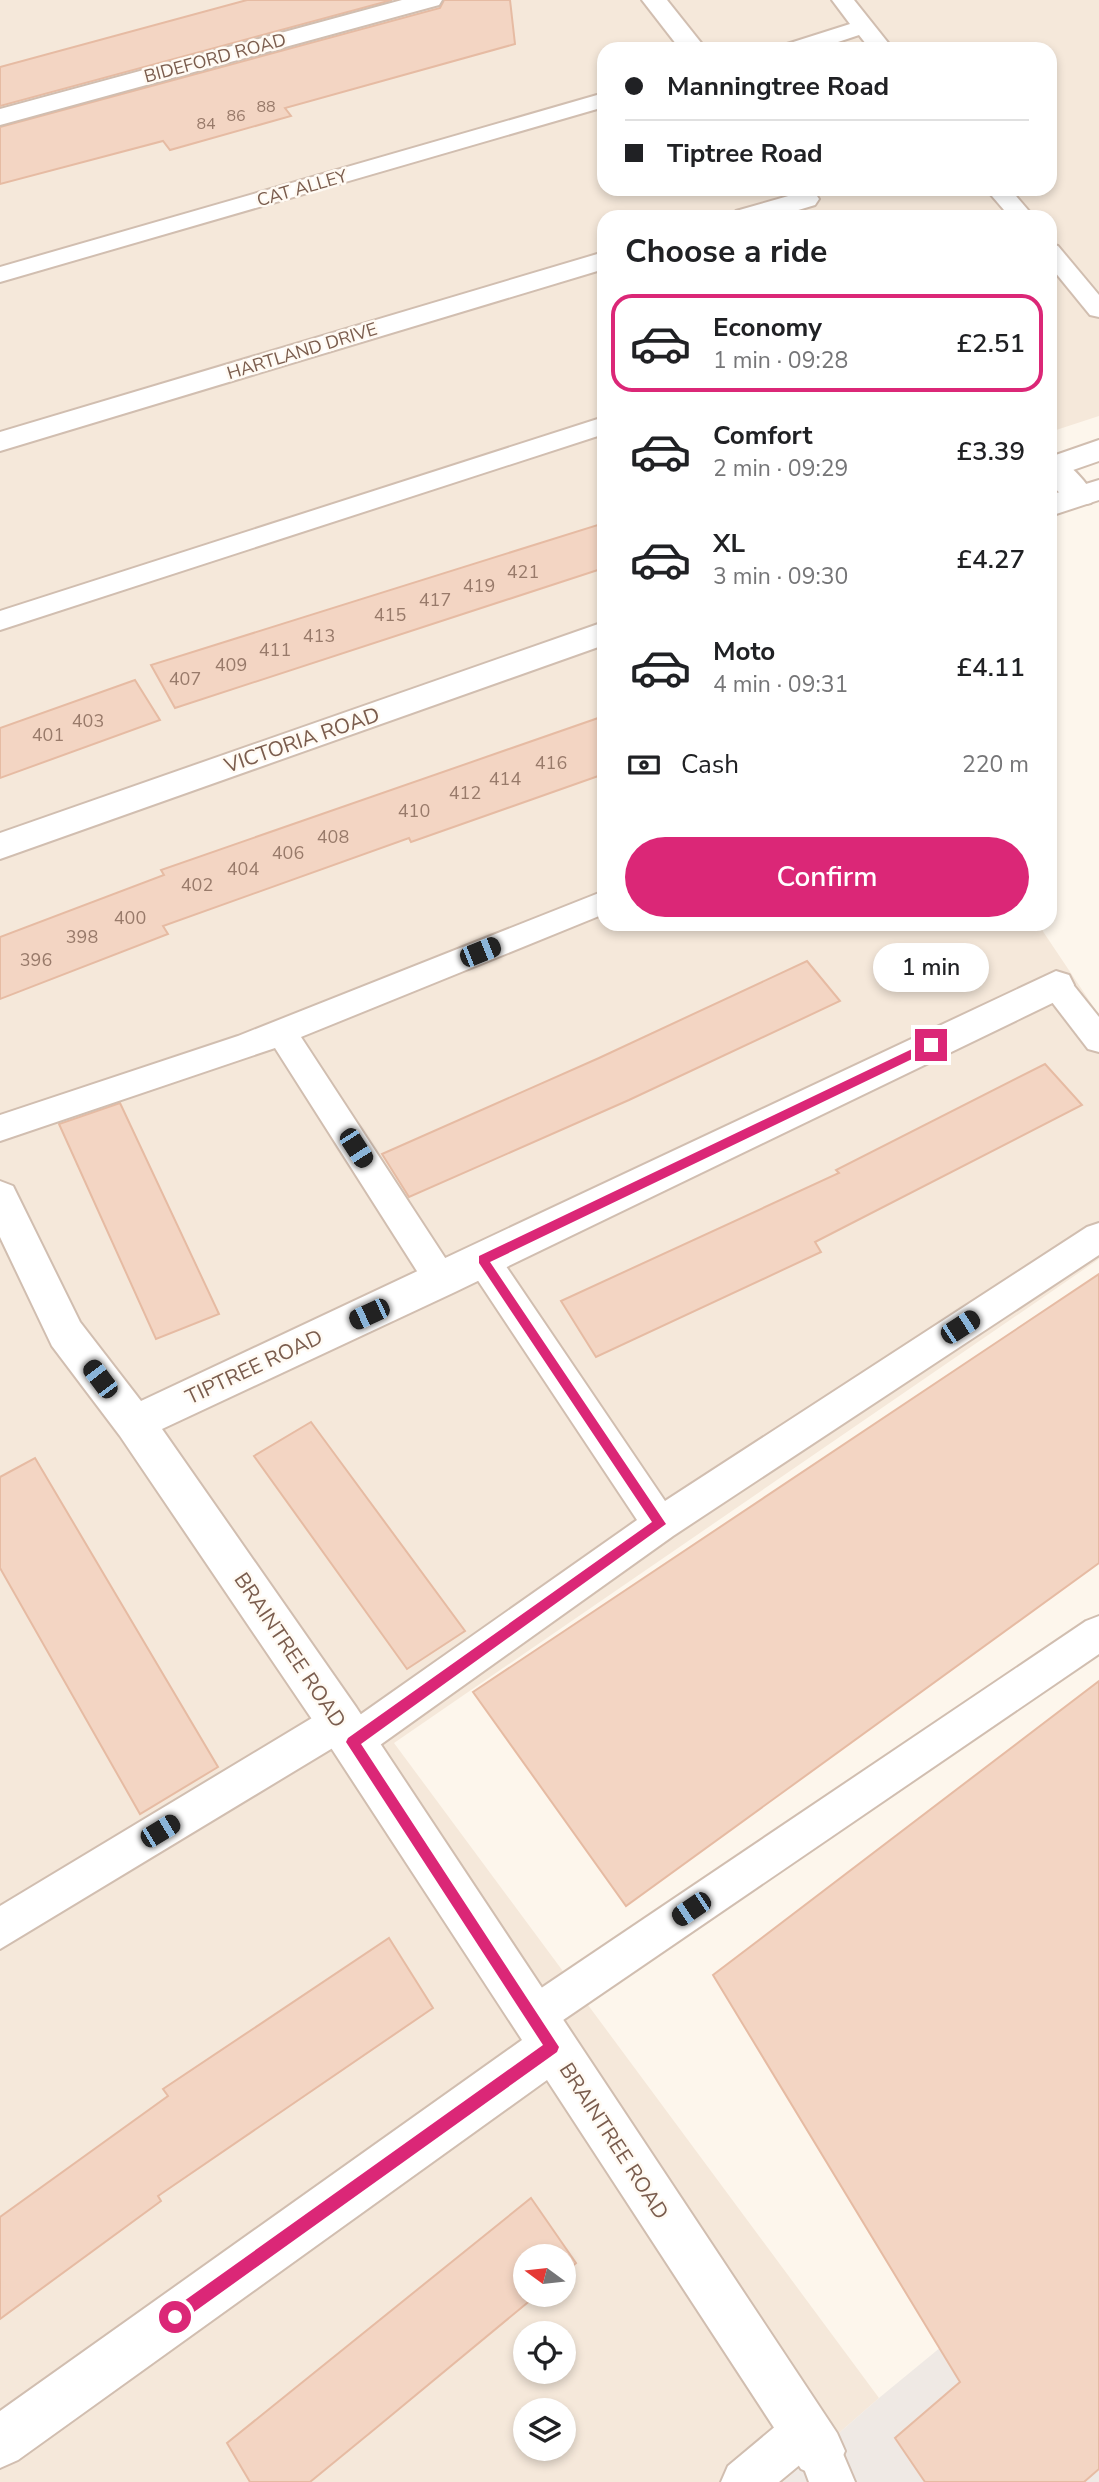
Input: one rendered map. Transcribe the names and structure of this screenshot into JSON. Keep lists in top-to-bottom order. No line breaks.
{"streets":{"street":["BIDEFORD ROAD","HARTLAND DRIVE","VICTORIA ROAD","TIPTREE ROAD","BRAINTREE ROAD"],"lane":["CAT ALLEY"]},"crossings":[["TIPTREE ROAD","BRAINTREE ROAD"]],"house_numbers":["88","86","84","421","419","417","415","413","411","409","407","403","401","416","414","412","410","408","406","404","402","400","398","396"],"north":"left","page":{"banner":["Manningtree Road","Tiptree Road"],"heading":"Choose a ride","list":[{"name":"Economy","note":"1 min · 09:28","value":"£2.51"},{"name":"Comfort","note":"2 min · 09:29","value":"£3.39"},{"name":"XL","note":"3 min · 09:30","value":"£4.27"},{"name":"Moto","note":"4 min · 09:31","value":"£4.11"}],"pay":["Cash","220 m"],"buttons":"Confirm","bubble":"1 min"}}
